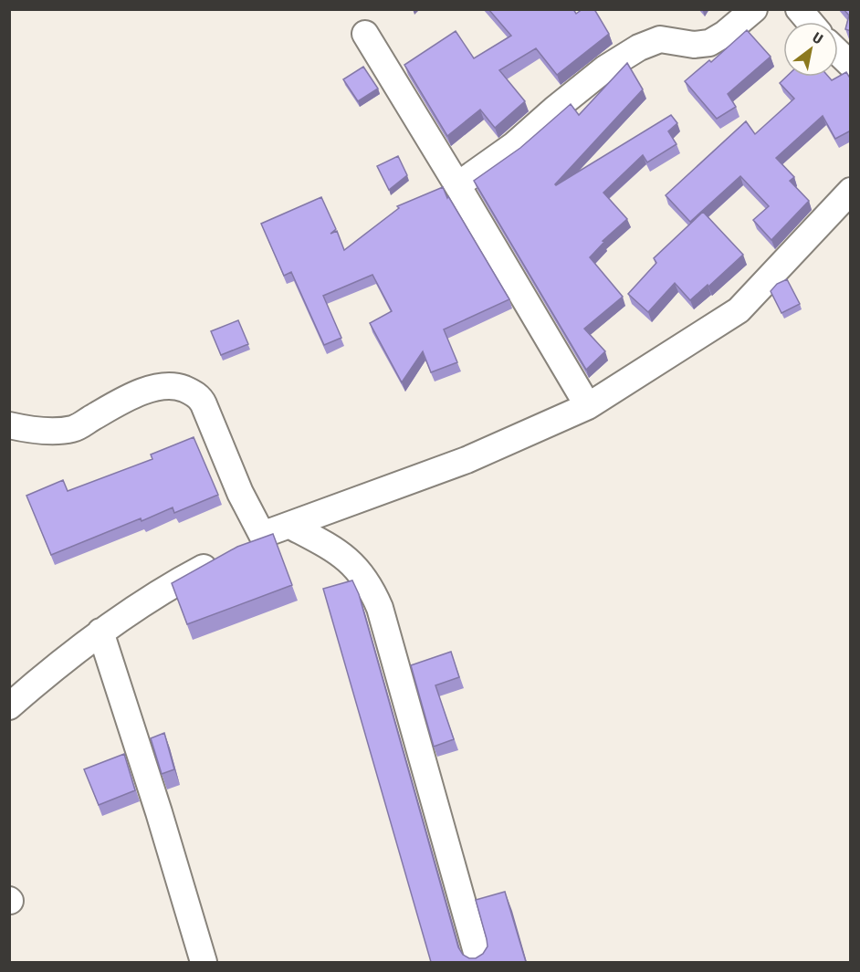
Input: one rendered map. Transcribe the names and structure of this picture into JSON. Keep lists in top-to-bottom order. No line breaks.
{"north":"top right"}
